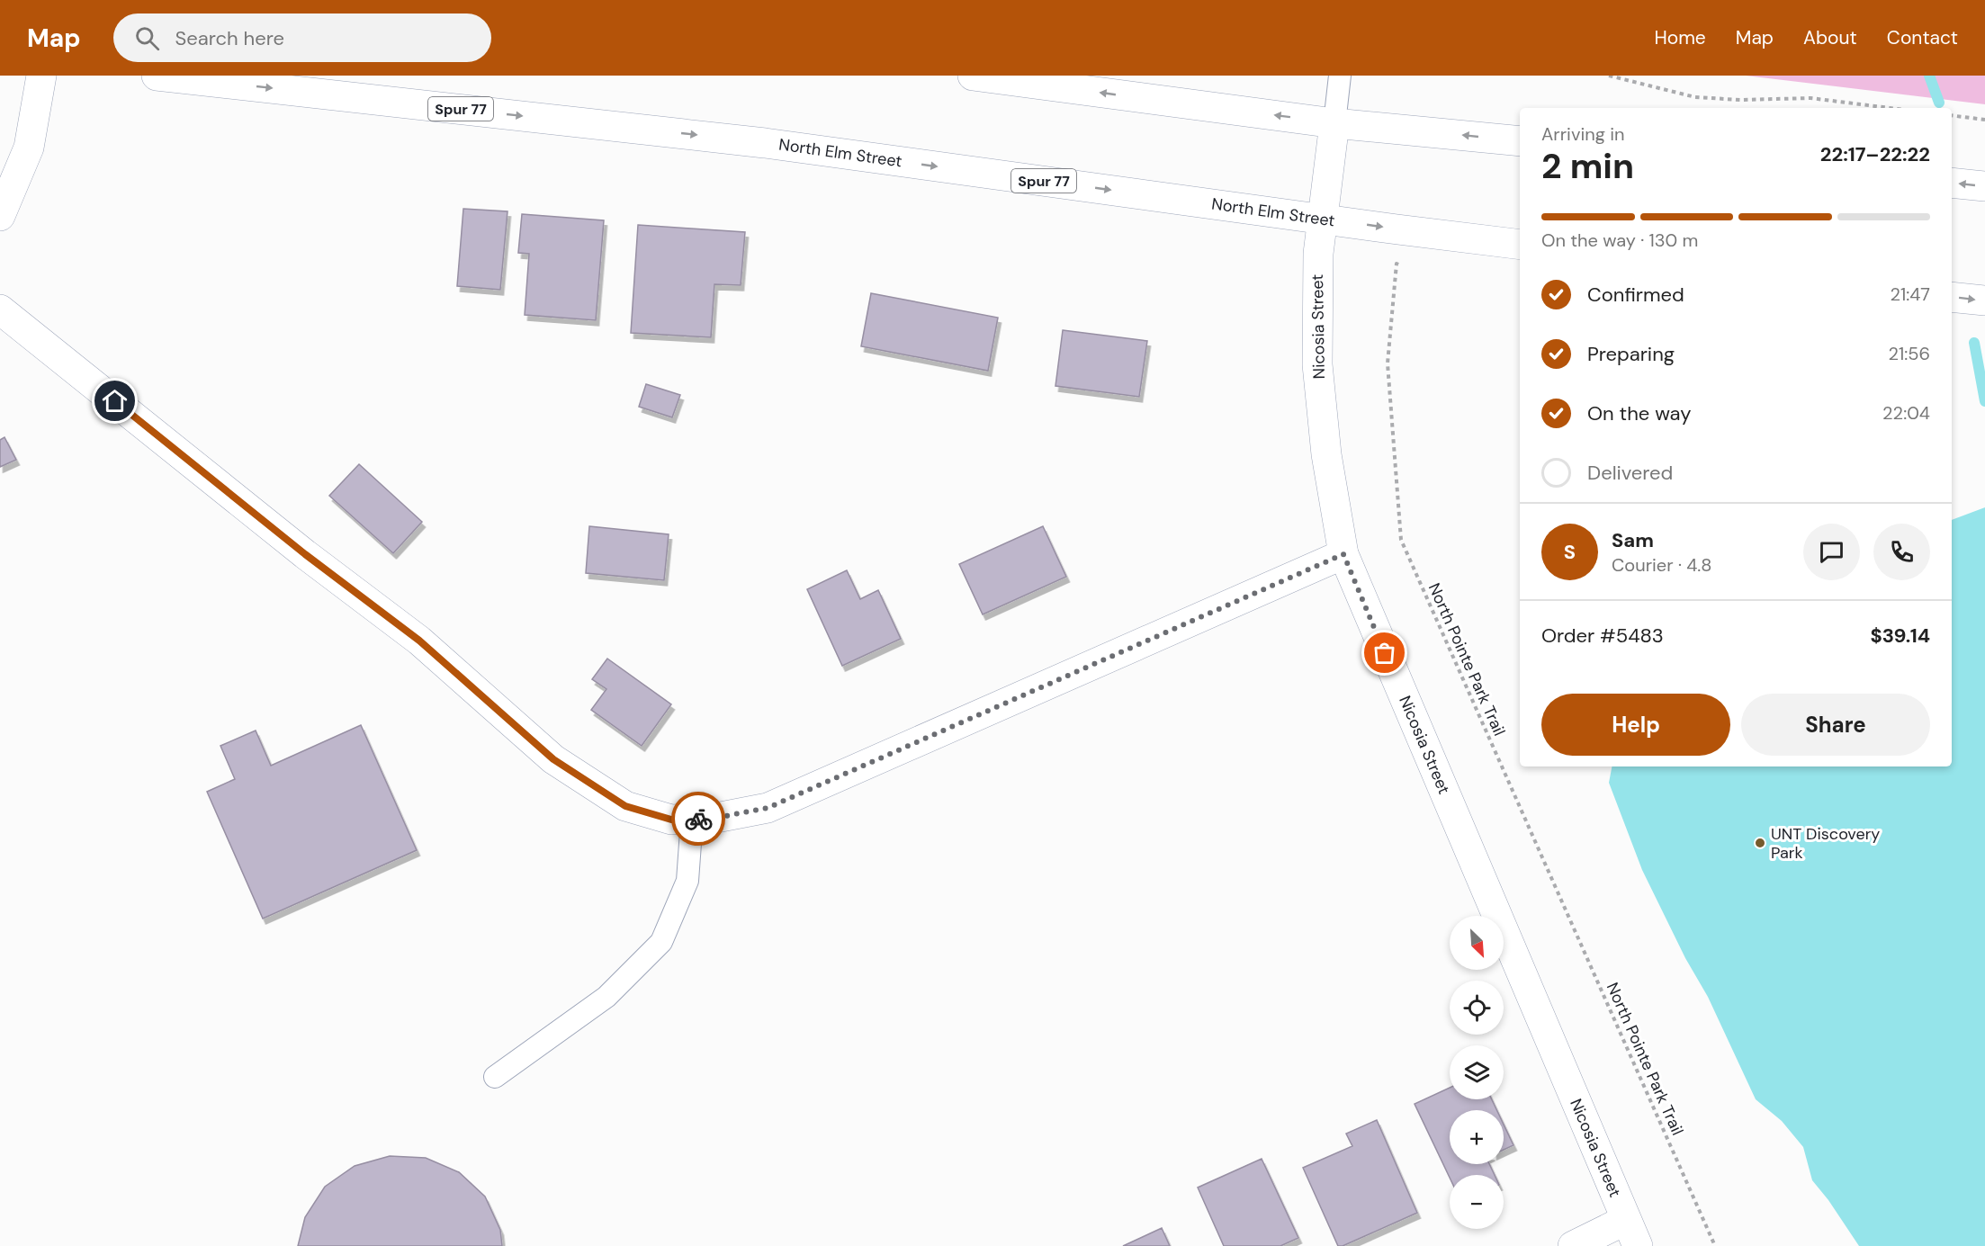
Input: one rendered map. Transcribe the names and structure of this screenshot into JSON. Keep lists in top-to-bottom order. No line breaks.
{"streets":{"street":["Spur 77","North Elm Street","Nicosia Street"],"path":["North Pointe Park Trail"]},"crossings":[["North Elm Street","Nicosia Street"]],"places":["UNT Discovery Park"],"north":"bottom right","page":{"header":"Map","search":"Search here","nav":["Home","Map","About","Contact"],"heading":["2 min","Arriving in","22:17–22:22"],"panel":["Sam","Courier · 4.8","Order #5483","$39.14"],"bar":"On the way · 130 m","list":[["Confirmed","21:47"],["Preparing","21:56"],["On the way","22:04"],"Delivered"],"round":"S","buttons":["Help","Share"],"map_buttons":["+","−"]}}
